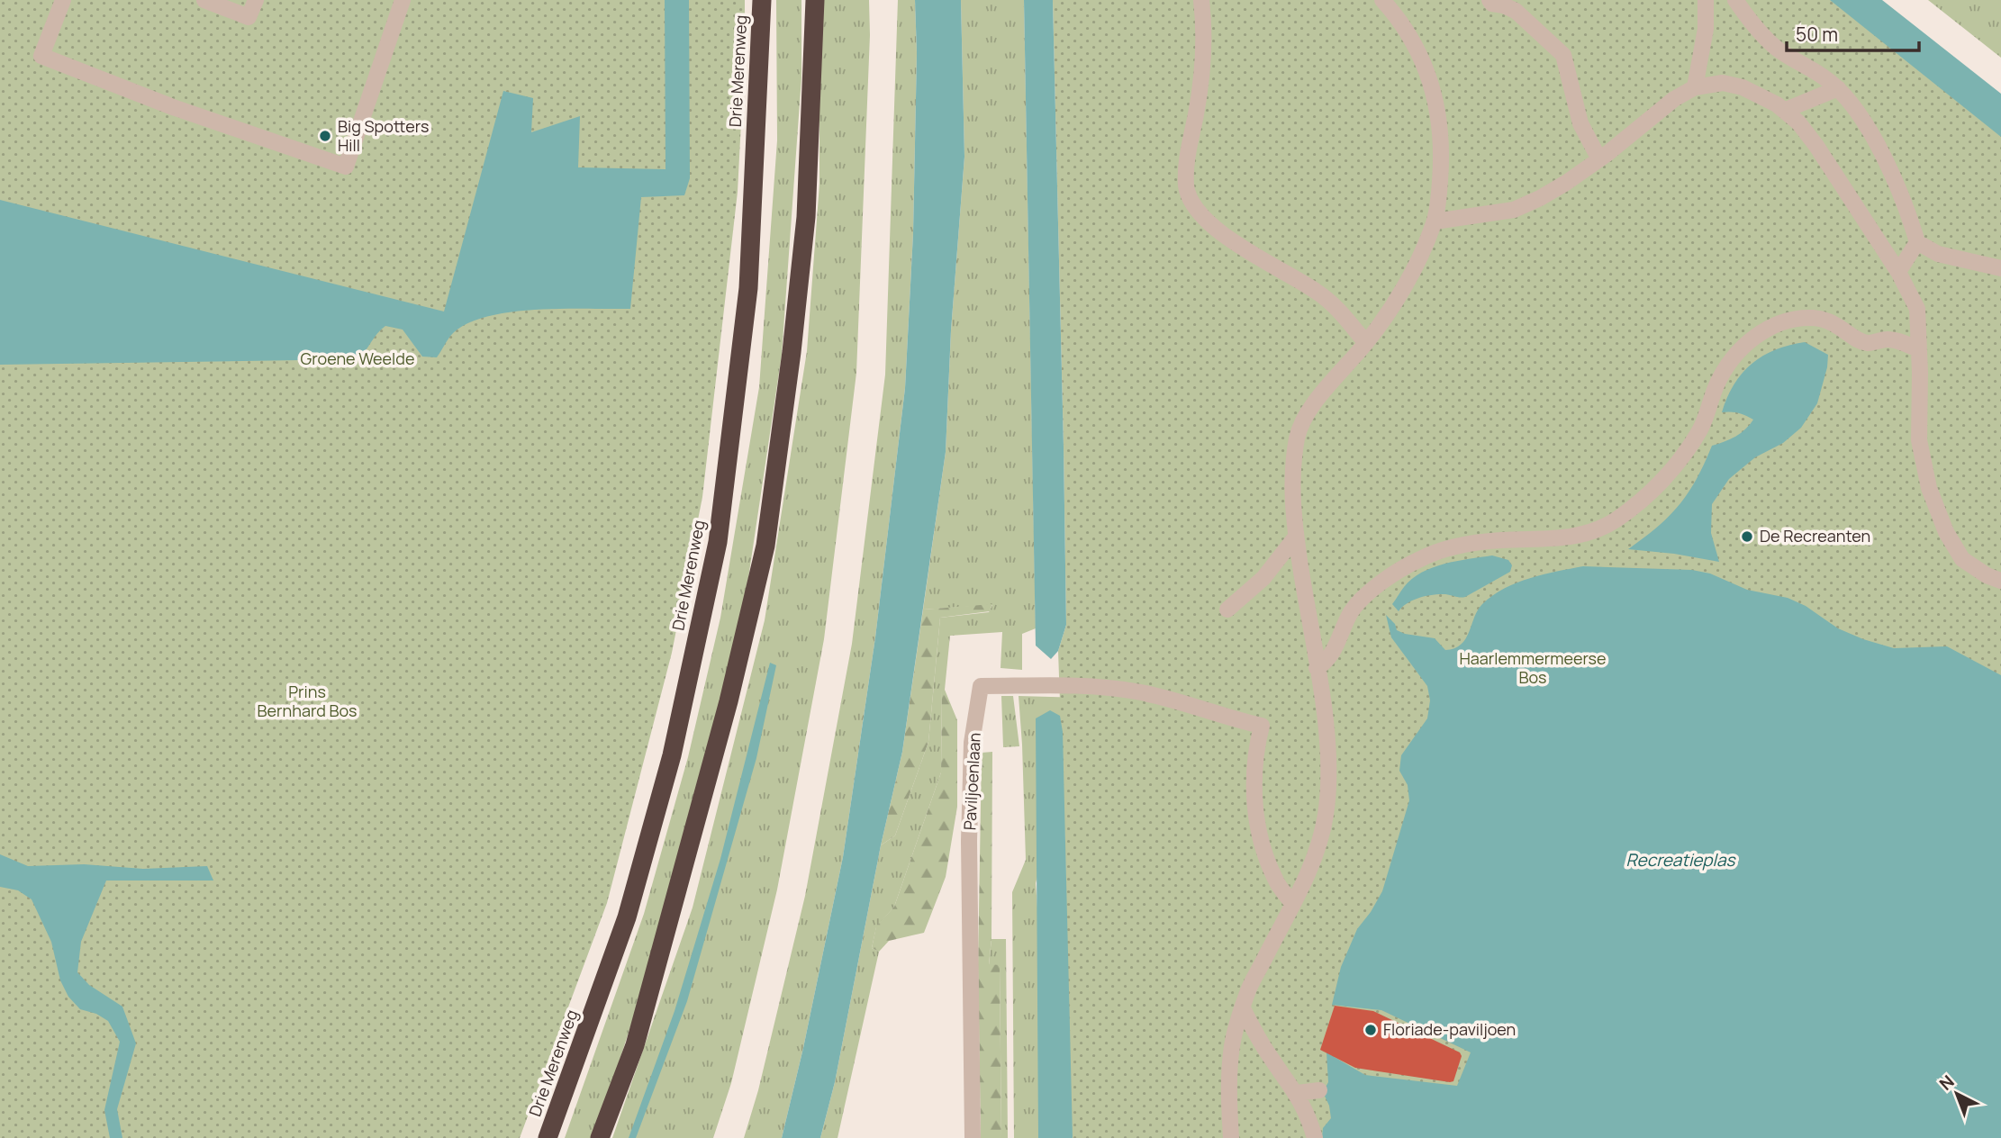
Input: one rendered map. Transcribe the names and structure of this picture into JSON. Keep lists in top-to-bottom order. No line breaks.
{"streets":{"highway":["Drie Merenweg"],"street":["Paviljoenlaan"]},"water":["Recreatieplas"],"parks":["Groene Weelde","Haarlemmermeerse Bos","Prins Bernhard Bos"],"places":["Big Spotters Hill","De Recreanten","Floriade-paviljoen"],"scale_bar":"50 m","north":"top left"}
